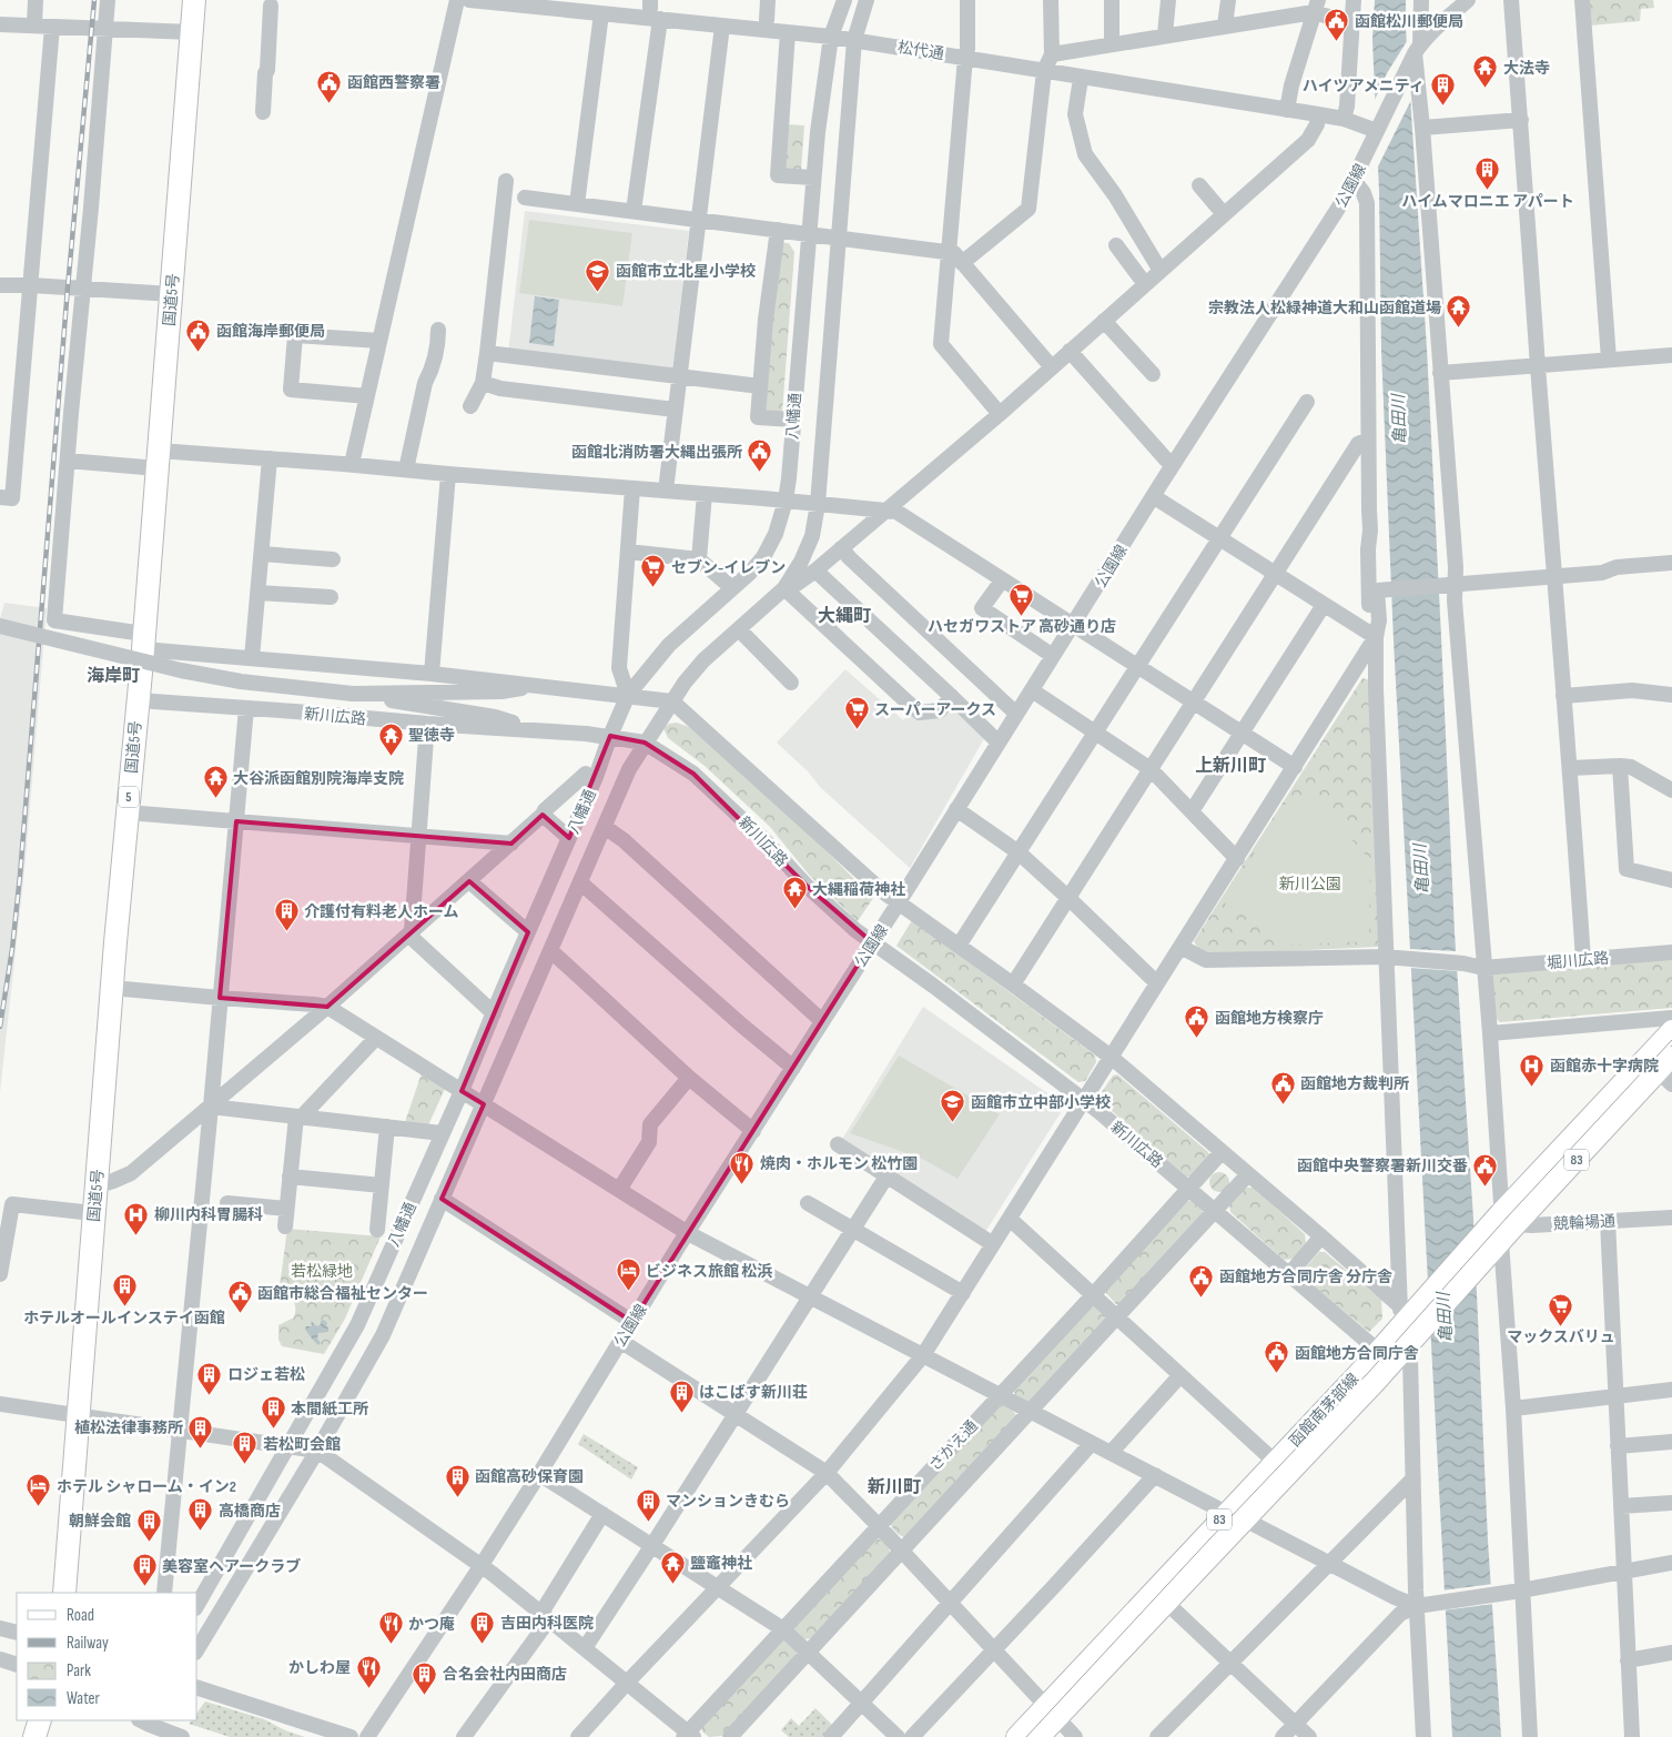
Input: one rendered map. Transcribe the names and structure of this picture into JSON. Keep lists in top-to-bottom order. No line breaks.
{"streets":{"highway":["国道5号","5"],"main road":["83","函館南茅部線"],"street":["松代通","公園線","八幡通","新川広路","堀川広路","競輪場通","さかえ通"]},"crossings":[["松代通","公園線"],["松代通","八幡通"],["公園線","新川広路"],["国道5号","新川広路"],["八幡通","新川広路"],["新川広路","函館南茅部線"],["新川広路","さかえ通"],["83","競輪場通"],["83","函館南茅部線"]],"districts":["大縄町","海岸町","上新川町","新川町"],"water":["亀田川"],"parks":["新川公園","若松緑地"],"places":{"public building":["函館松川郵便局","函館西警察署","函館海岸郵便局","函館北消防署大縄出張所","函館地方検察庁","函館地方裁判所","函館中央警察署新川交番","函館地方合同庁舎 分庁舎","函館市総合福祉センター","函館地方合同庁舎"],"temple":["大法寺","宗教法人松緑神道大和山函館道場","聖徳寺","大谷派函館別院海岸支院","大縄稲荷神社","鹽竈神社"],"building":["ハイツアメニティ","ハイムマロニエ アパート","介護付有料老人ホーム","ホテルオールインステイ函館","ロジェ若松","はこばす新川荘","本間紙工所","植松法律事務所","若松町会館","函館高砂保育園","マンションきむら","高橋商店","朝鮮会館","美容室ヘアークラブ","吉田内科医院","合名会社内田商店"],"school or university":["函館市立北星小学校","函館市立中部小学校"],"supermarket":["セブン-イレブン","ハセガワストア 高砂通り店","スーパーアークス","マックスバリュ"],"hospital":["函館赤十字病院","柳川内科胃腸科"],"restaurant":["焼肉・ホルモン 松竹園","かつ庵","かしわ屋"],"hotel":["ビジネス旅館 松浜","ホテル シャローム・イン2"]},"legend":["Road","Railway","Park","Water"]}
